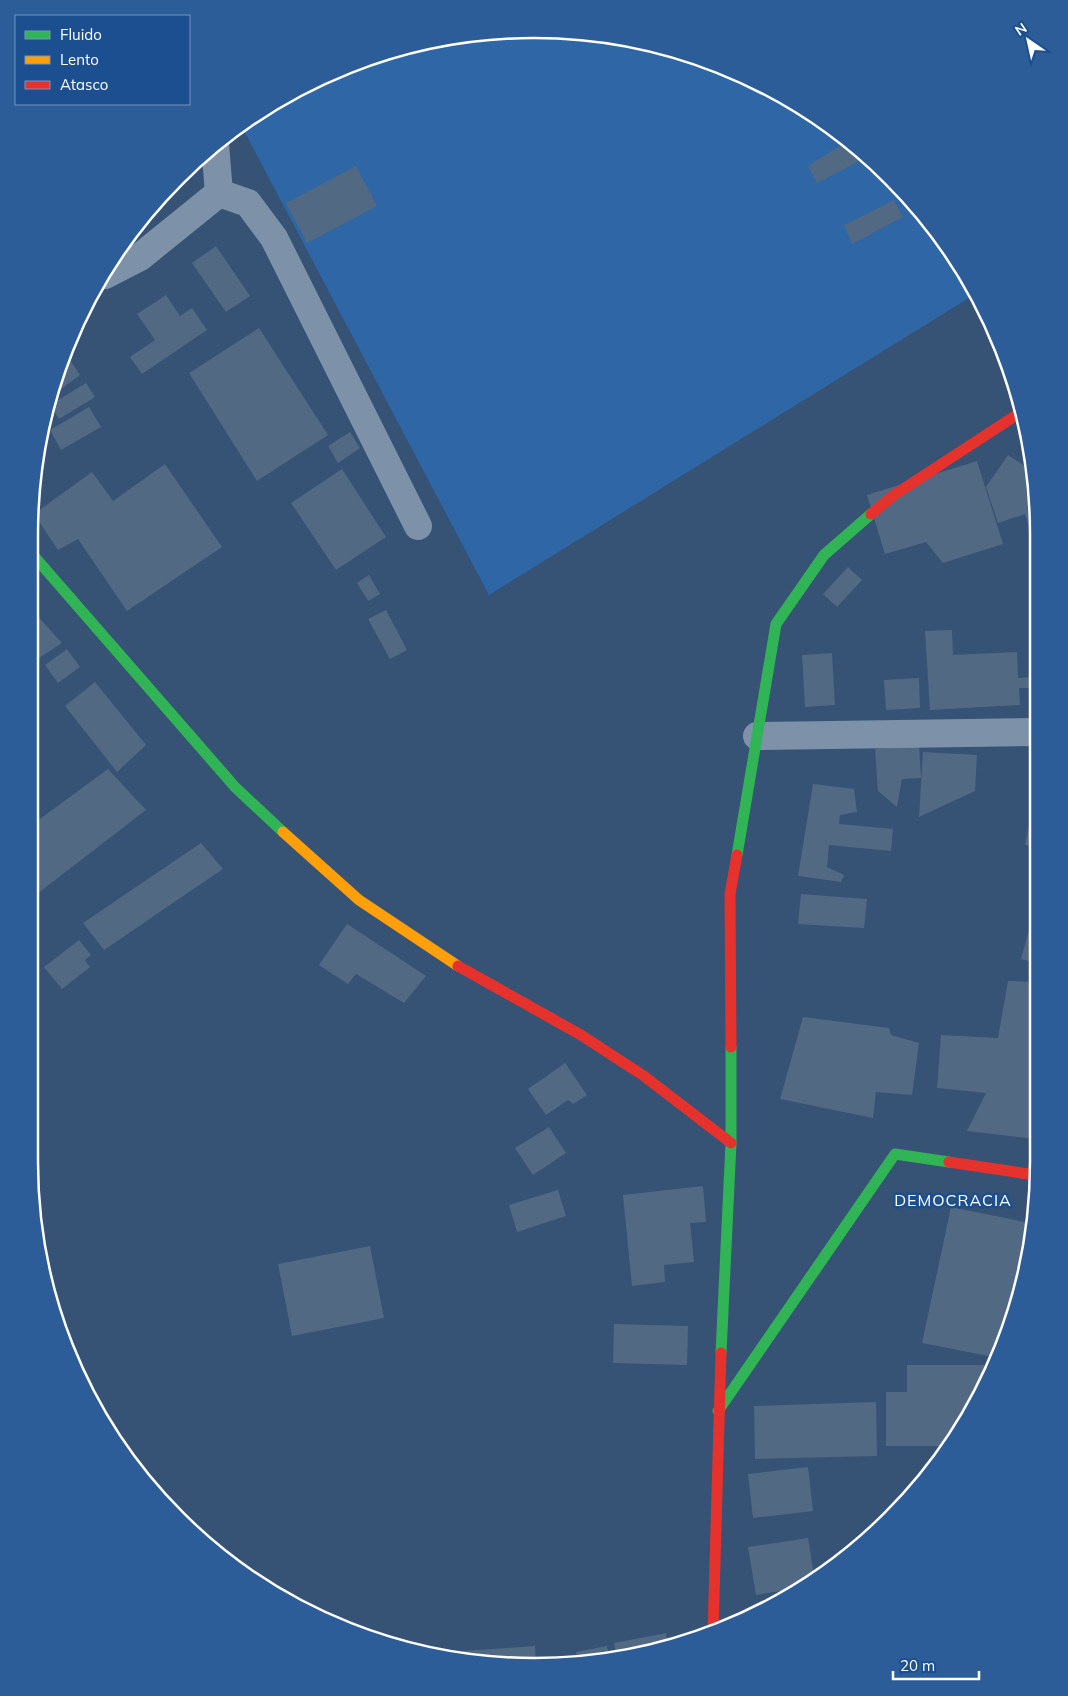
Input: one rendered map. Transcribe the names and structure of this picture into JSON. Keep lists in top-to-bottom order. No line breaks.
{"districts":["DEMOCRACIA"],"legend":["Fluido","Lento","Atasco"],"scale_bar":"20 m","north":"top left"}
